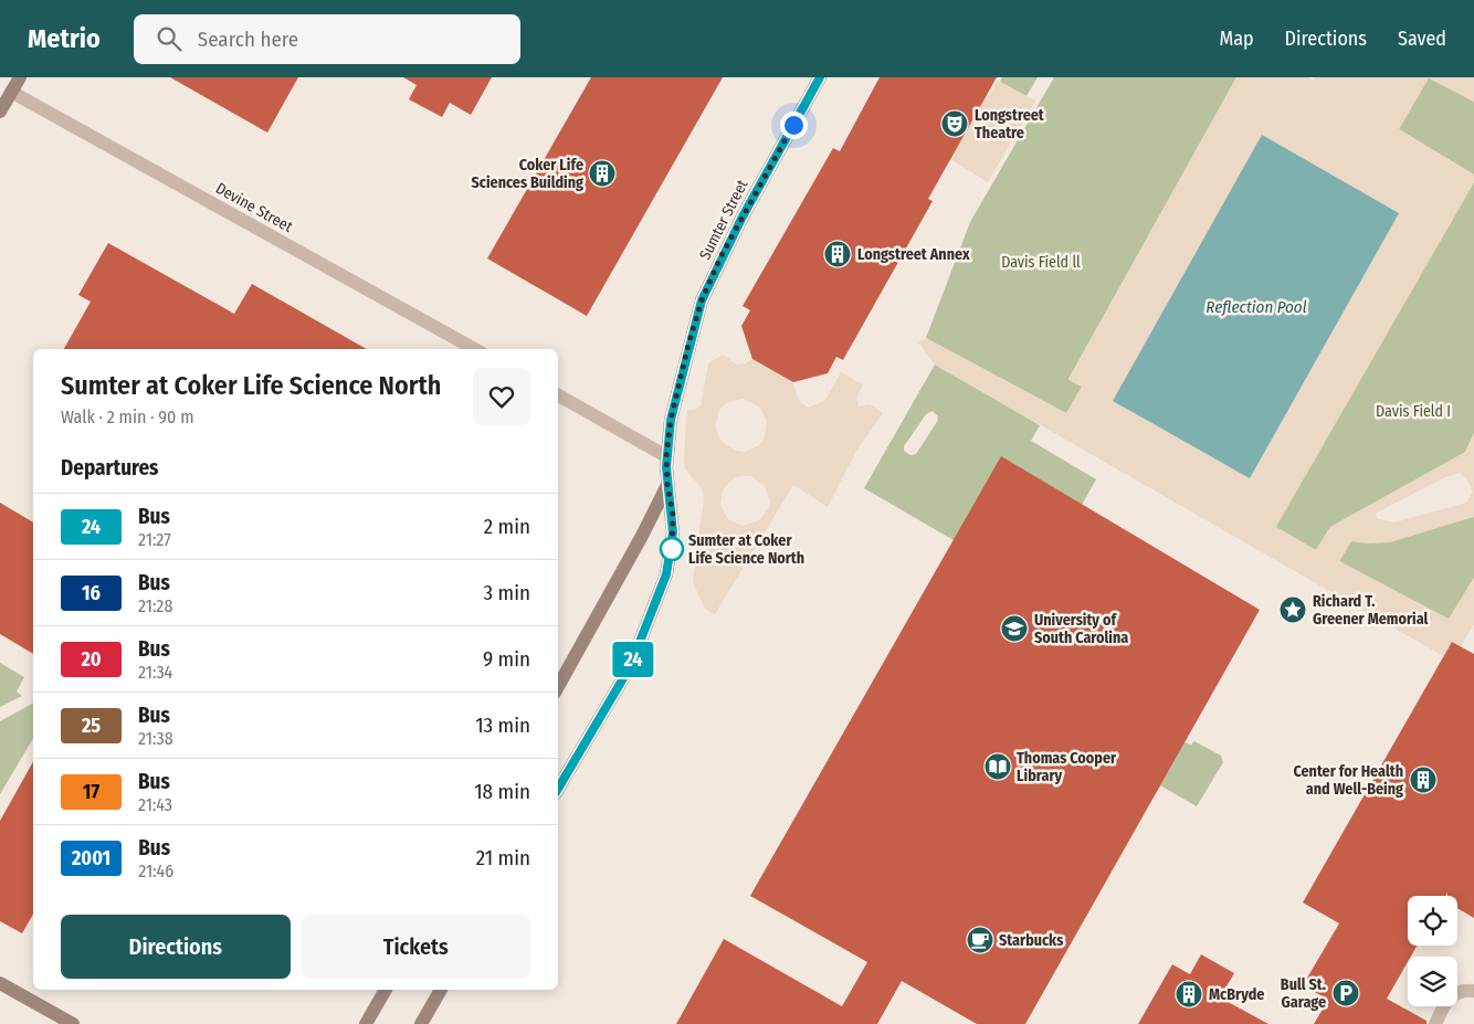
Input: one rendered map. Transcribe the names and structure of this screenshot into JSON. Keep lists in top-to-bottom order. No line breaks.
{"streets":{"street":["Sumter Street"],"lane":["Devine Street"]},"water":["Reflection Pool"],"parks":["Davis Field ll","Davis Field I"],"places":{"theatre":["Longstreet Theatre"],"building":["Coker Life Sciences Building","Longstreet Annex","Center for Health and Well-Being","McBryde"],"other":["Sumter at Coker Life Science North"],"place":["Richard T. Greener Memorial"],"school or university":["University of South Carolina"],"library":["Thomas Cooper Library"],"cafe":["Starbucks"],"parking":["Bull St. Garage"]},"lines":["bus line 24"],"page":{"header":"Metrio","search":"Search here","nav":["Map","Directions","Saved"],"on_map":"24","heading":[["Sumter at Coker Life Science North","Walk · 2 min · 90 m"],"Departures"],"list":[{"mark":"24","name":"Bus","note":"21:27","value":"2 min"},{"mark":"16","name":"Bus","note":"21:28","value":"3 min"},{"mark":"20","name":"Bus","note":"21:34","value":"9 min"},{"mark":"25","name":"Bus","note":"21:38","value":"13 min"},{"mark":"17","name":"Bus","note":"21:43","value":"18 min"},{"mark":"2001","name":"Bus","note":"21:46","value":"21 min"}],"buttons":["Directions","Tickets"]}}
